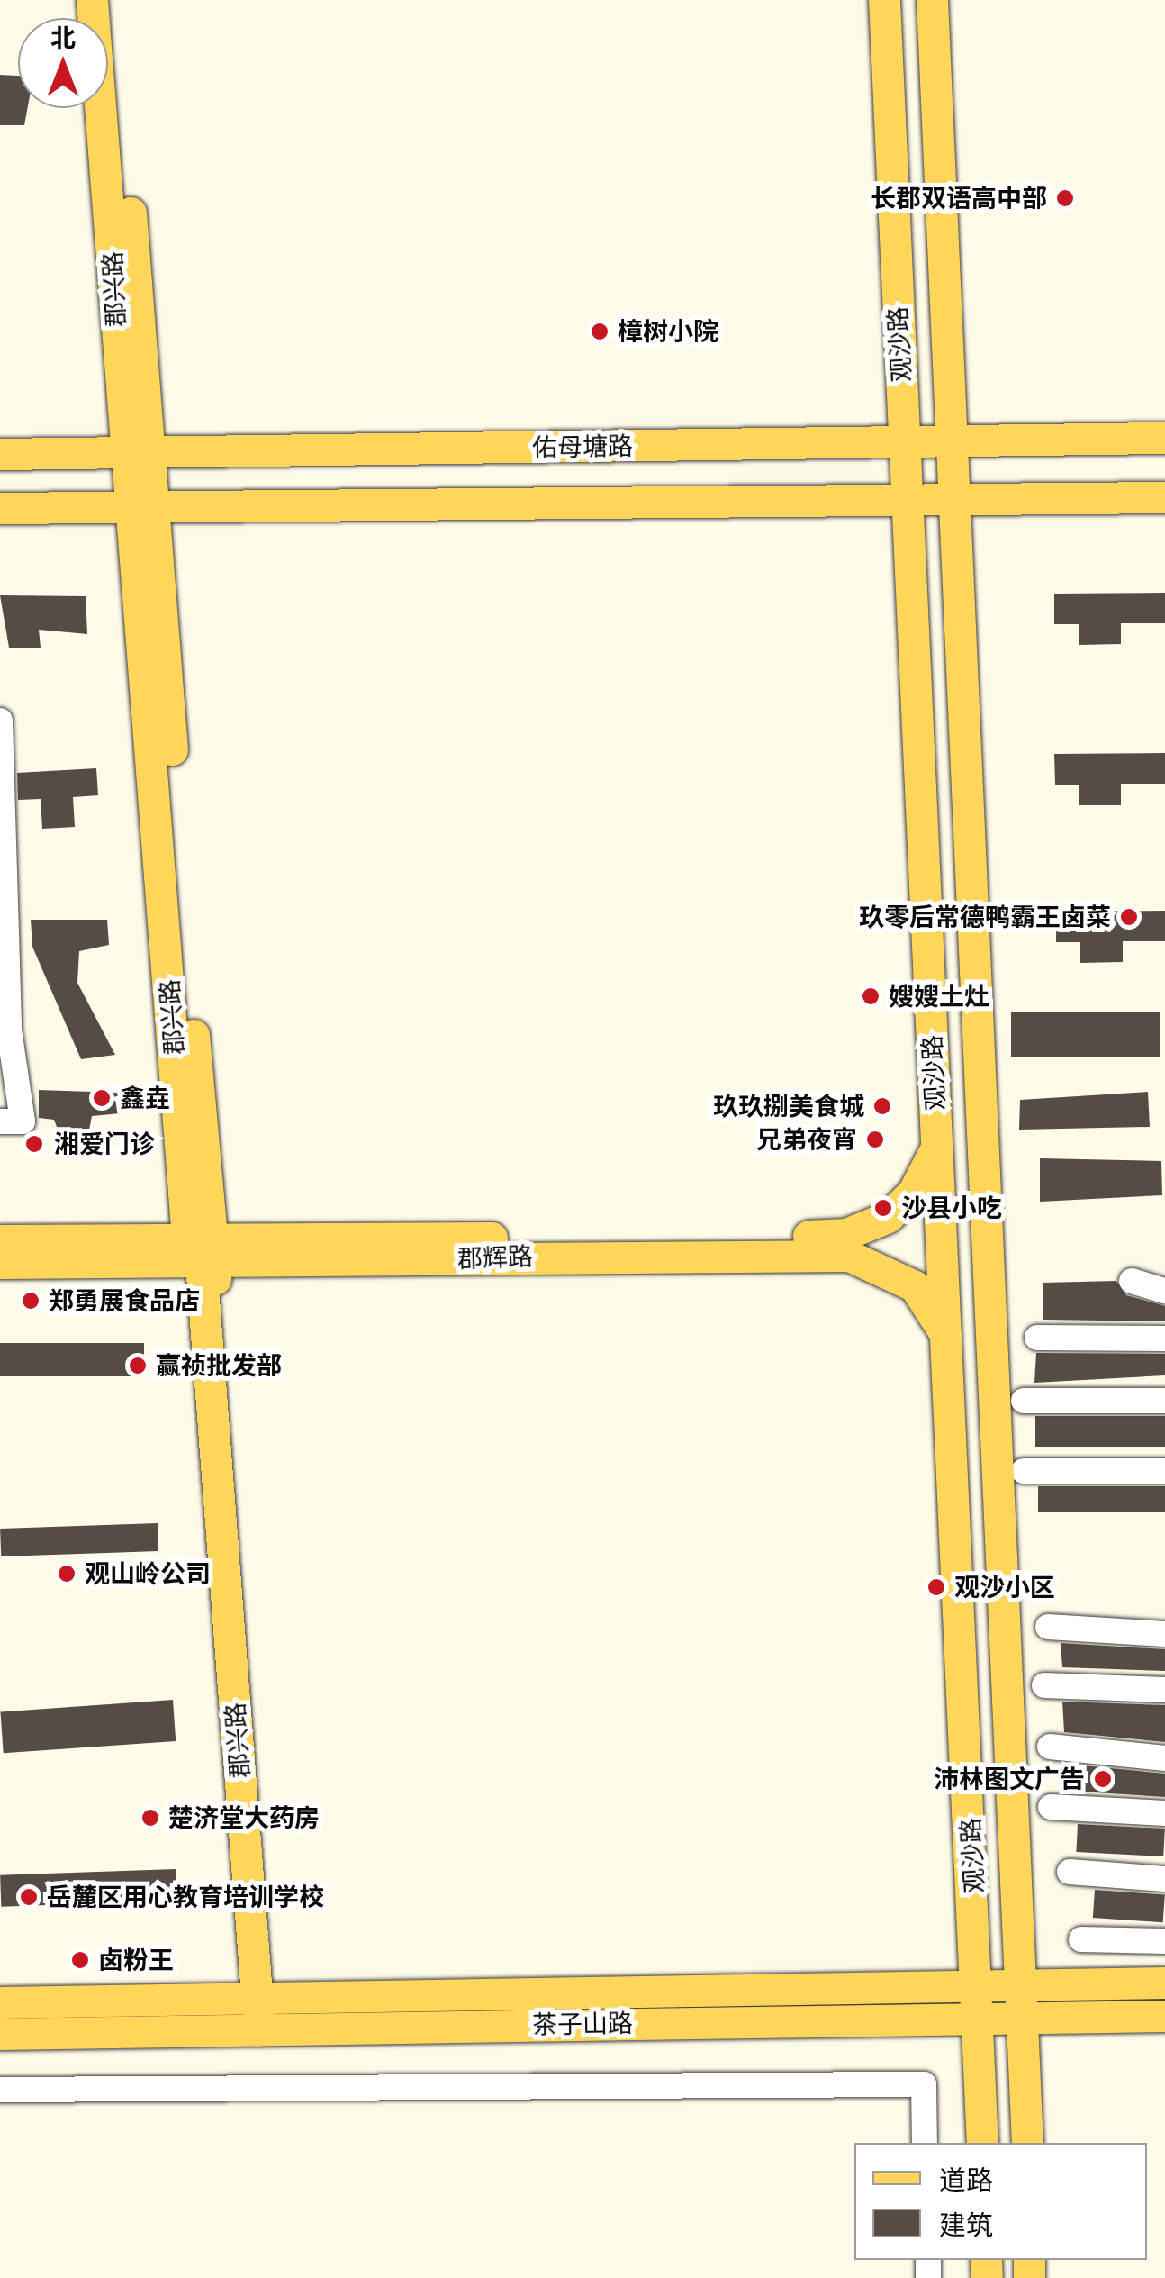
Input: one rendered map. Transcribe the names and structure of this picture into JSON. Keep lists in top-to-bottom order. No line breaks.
{"streets":{"main road":["郡兴路","观沙路","佑母塘路","郡辉路","茶子山路"]},"crossings":[["郡兴路","佑母塘路"],["郡兴路","郡辉路"],["郡兴路","茶子山路"],["观沙路","佑母塘路"],["观沙路","郡辉路"],["观沙路","茶子山路"]],"places":["长郡双语高中部","樟树小院","玖零后常德鸭霸王卤菜","嫂嫂土灶","鑫垚","玖玖捌美食城","兄弟夜宵","湘爱门诊","沙县小吃","郑勇展食品店","赢祯批发部","观山岭公司","观沙小区","沛林图文广告","楚济堂大药房","岳麓区用心教育培训学校","卤粉王"],"legend":["道路","建筑"],"north":"top"}
